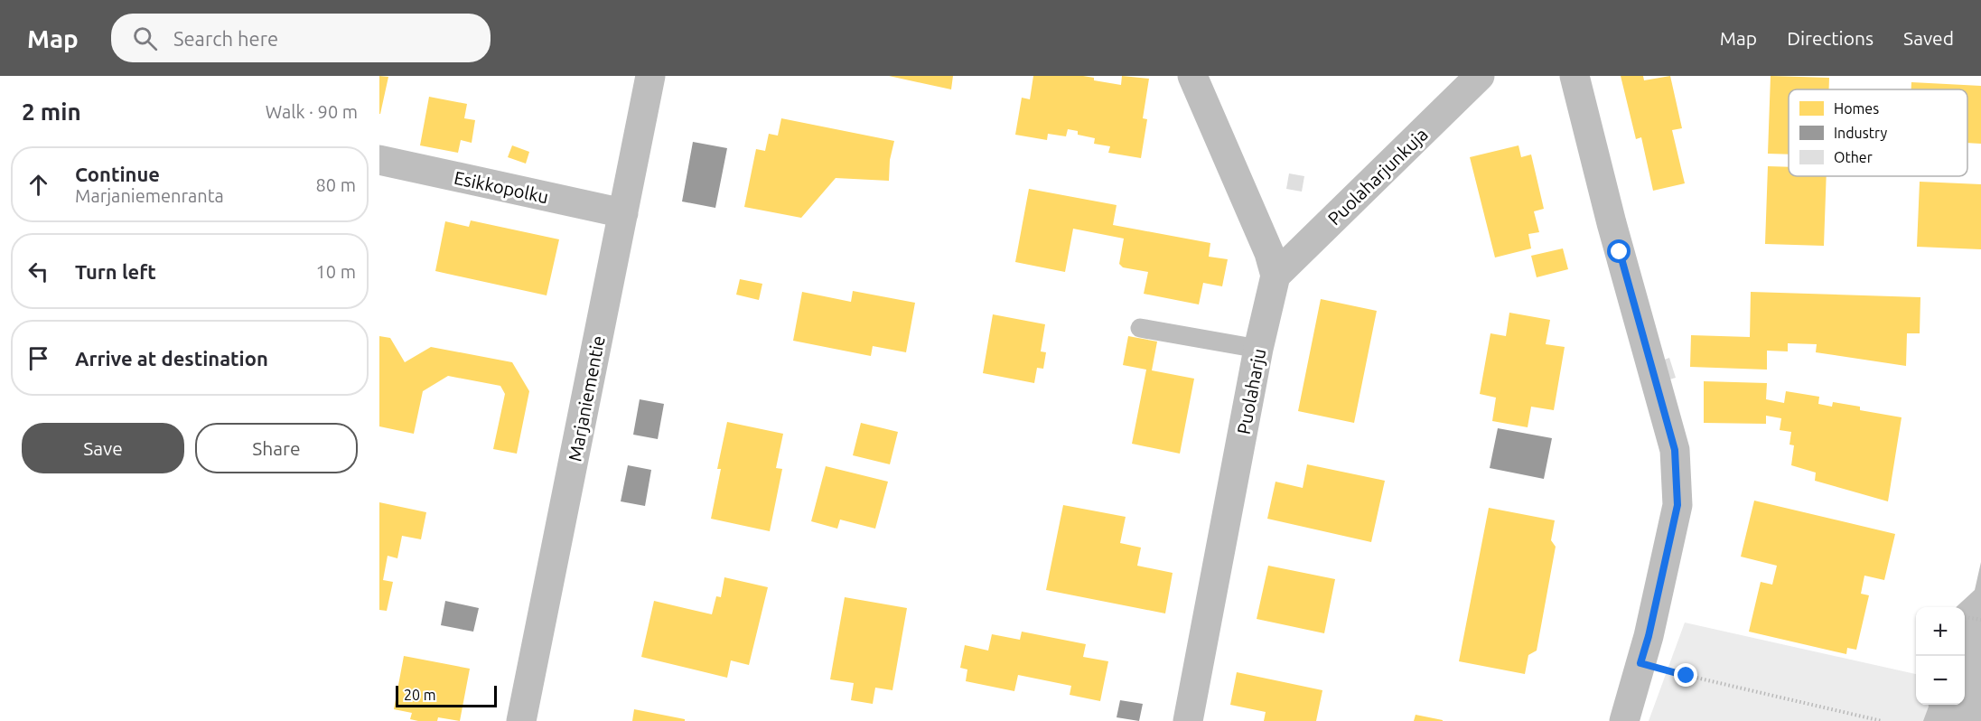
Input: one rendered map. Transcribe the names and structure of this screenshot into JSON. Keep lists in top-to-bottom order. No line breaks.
{"streets":{"street":["Puolaharjunkuja","Esikkopolku","Puolaharju","Marjaniementie"]},"crossings":[["Puolaharjunkuja","Puolaharju"],["Esikkopolku","Marjaniementie"]],"legend":["Homes","Industry","Other"],"scale_bar":"20 m","page":{"header":"Map","search":"Search here","nav":["Map","Directions","Saved"],"heading":["2 min","Walk · 90 m"],"list":[["Continue","Marjaniemenranta","80 m"],["Turn left","10 m"],"Arrive at destination"],"buttons":["Save","Share"],"map_buttons":["+","−"],"scale":"20 m"}}
